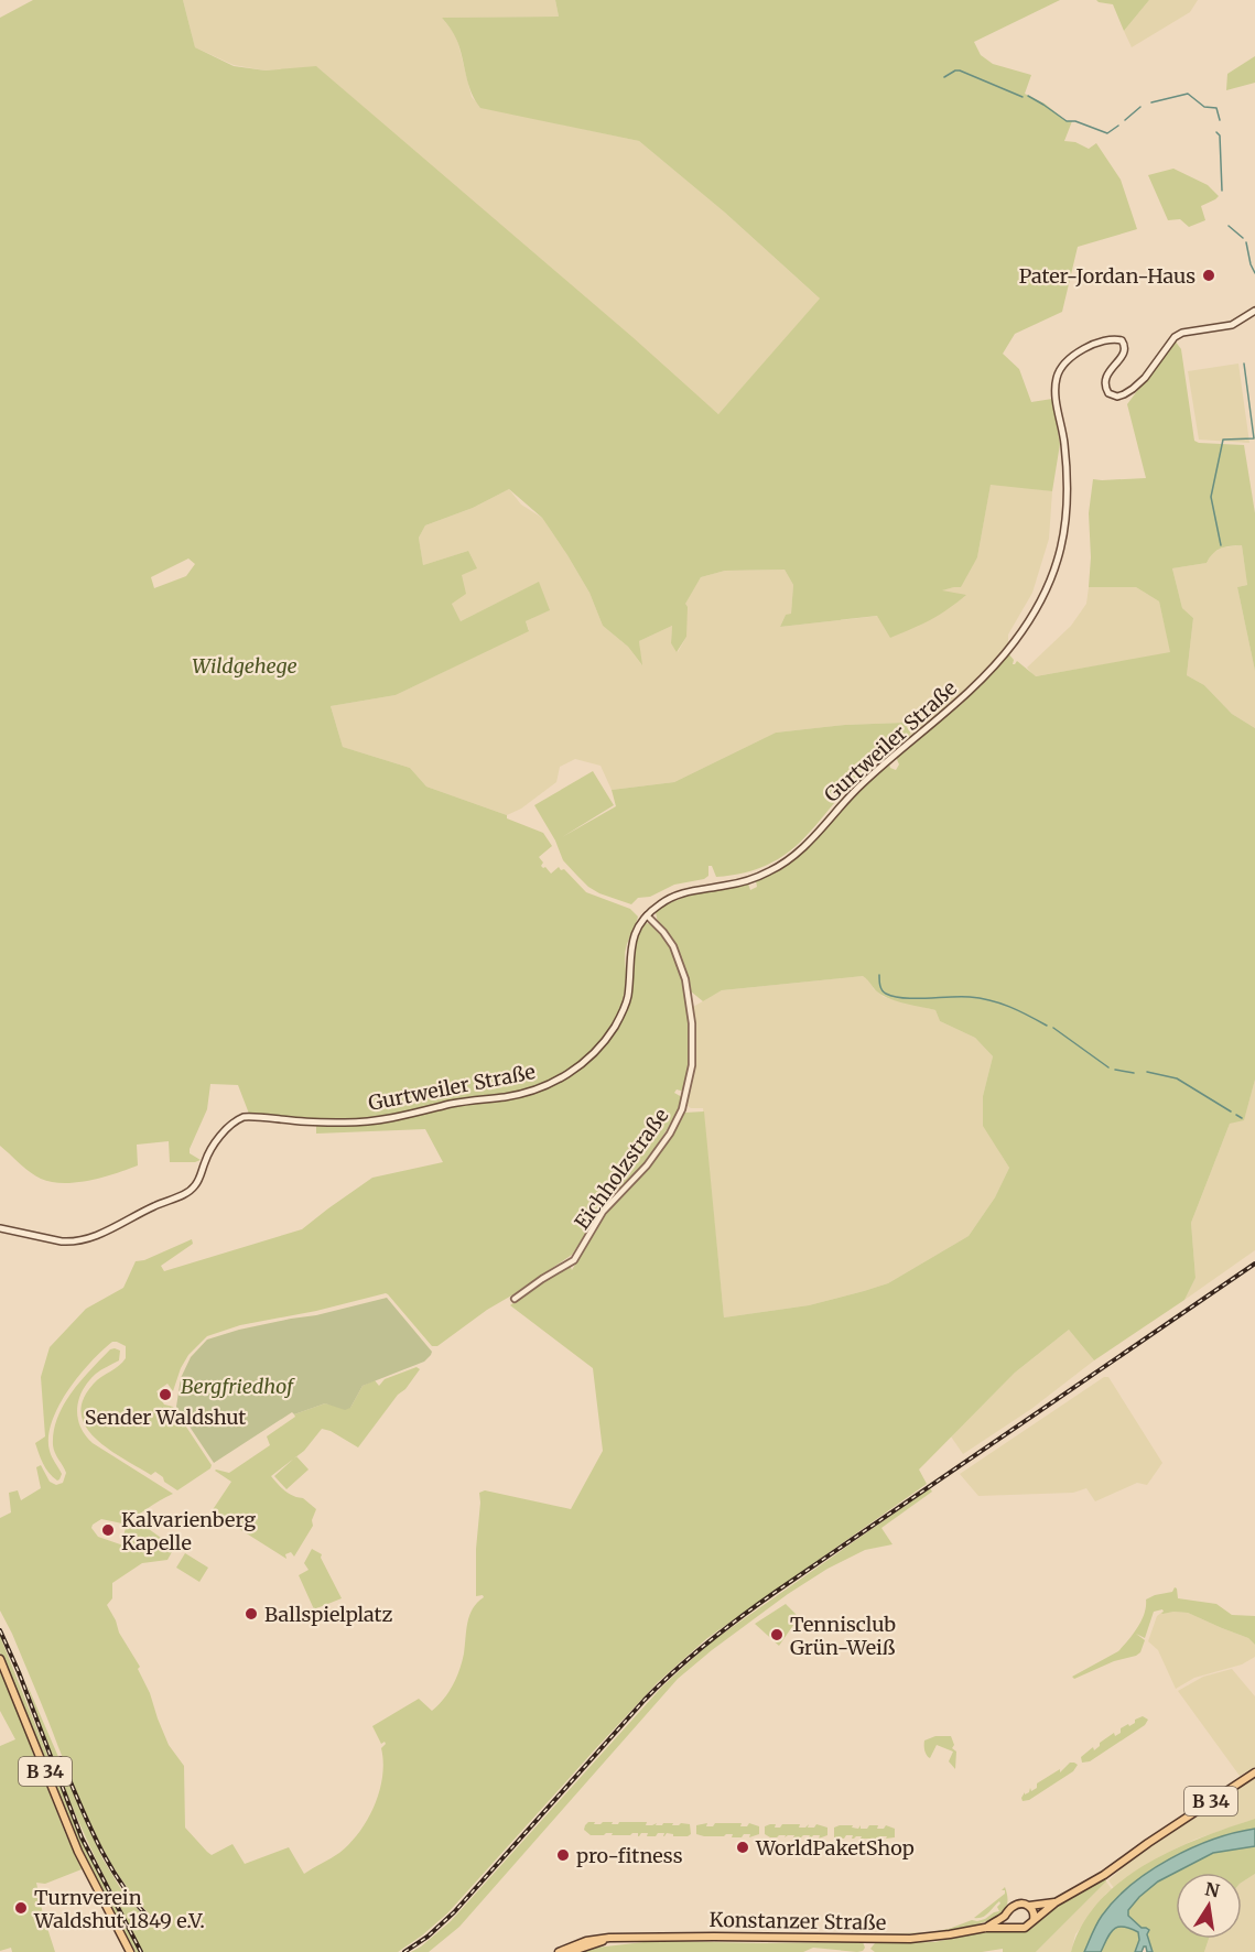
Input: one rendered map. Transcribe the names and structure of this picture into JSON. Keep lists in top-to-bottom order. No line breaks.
{"streets":{"main road":["Gurtweiler Straße","B 34","Konstanzer Straße"],"street":["Eichholzstraße"]},"crossings":[["Gurtweiler Straße","Eichholzstraße"],["B 34","Konstanzer Straße"]],"parks":["Wildgehege","Bergfriedhof"],"places":["Pater-Jordan-Haus","Sender Waldshut","Kalvarienberg Kapelle","Ballspielplatz","Tennisclub Grün-Weiß","WorldPaketShop","pro-fitness","Turnverein Waldshut 1849 e.V."],"north":"top"}
